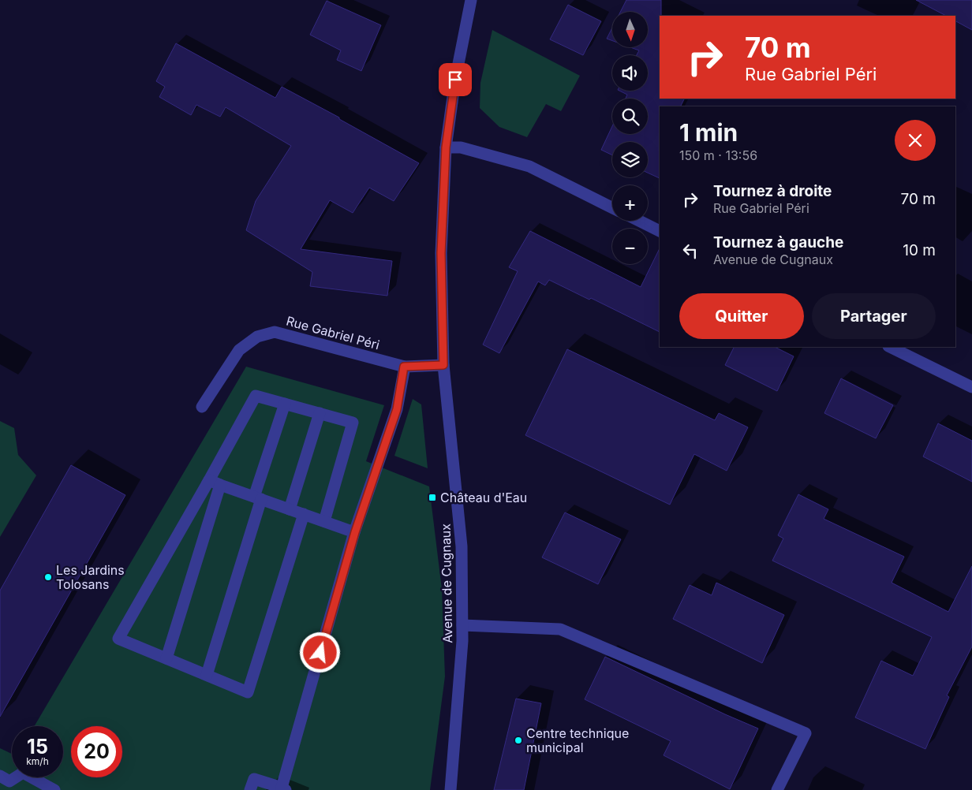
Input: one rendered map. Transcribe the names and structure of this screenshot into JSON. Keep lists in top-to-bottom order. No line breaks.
{"streets":{"street":["Rue Gabriel Péri","Avenue de Cugnaux"]},"crossings":[["Rue Gabriel Péri","Avenue de Cugnaux"]],"places":{"transit":["Château d'Eau"],"other":["Les Jardins Tolosans","Centre technique municipal"]},"north":"bottom","page":{"map_buttons":["+","−"],"turn":["70 m","Rue Gabriel Péri"],"heading":["1 min","150 m · 13:56"],"list":[{"name":"Tournez à droite","note":"Rue Gabriel Péri","value":"70 m"},{"name":"Tournez à gauche","note":"Avenue de Cugnaux","value":"10 m"}],"buttons":["Quitter","Partager"],"speed":"15 km/h","limit":"20"}}
